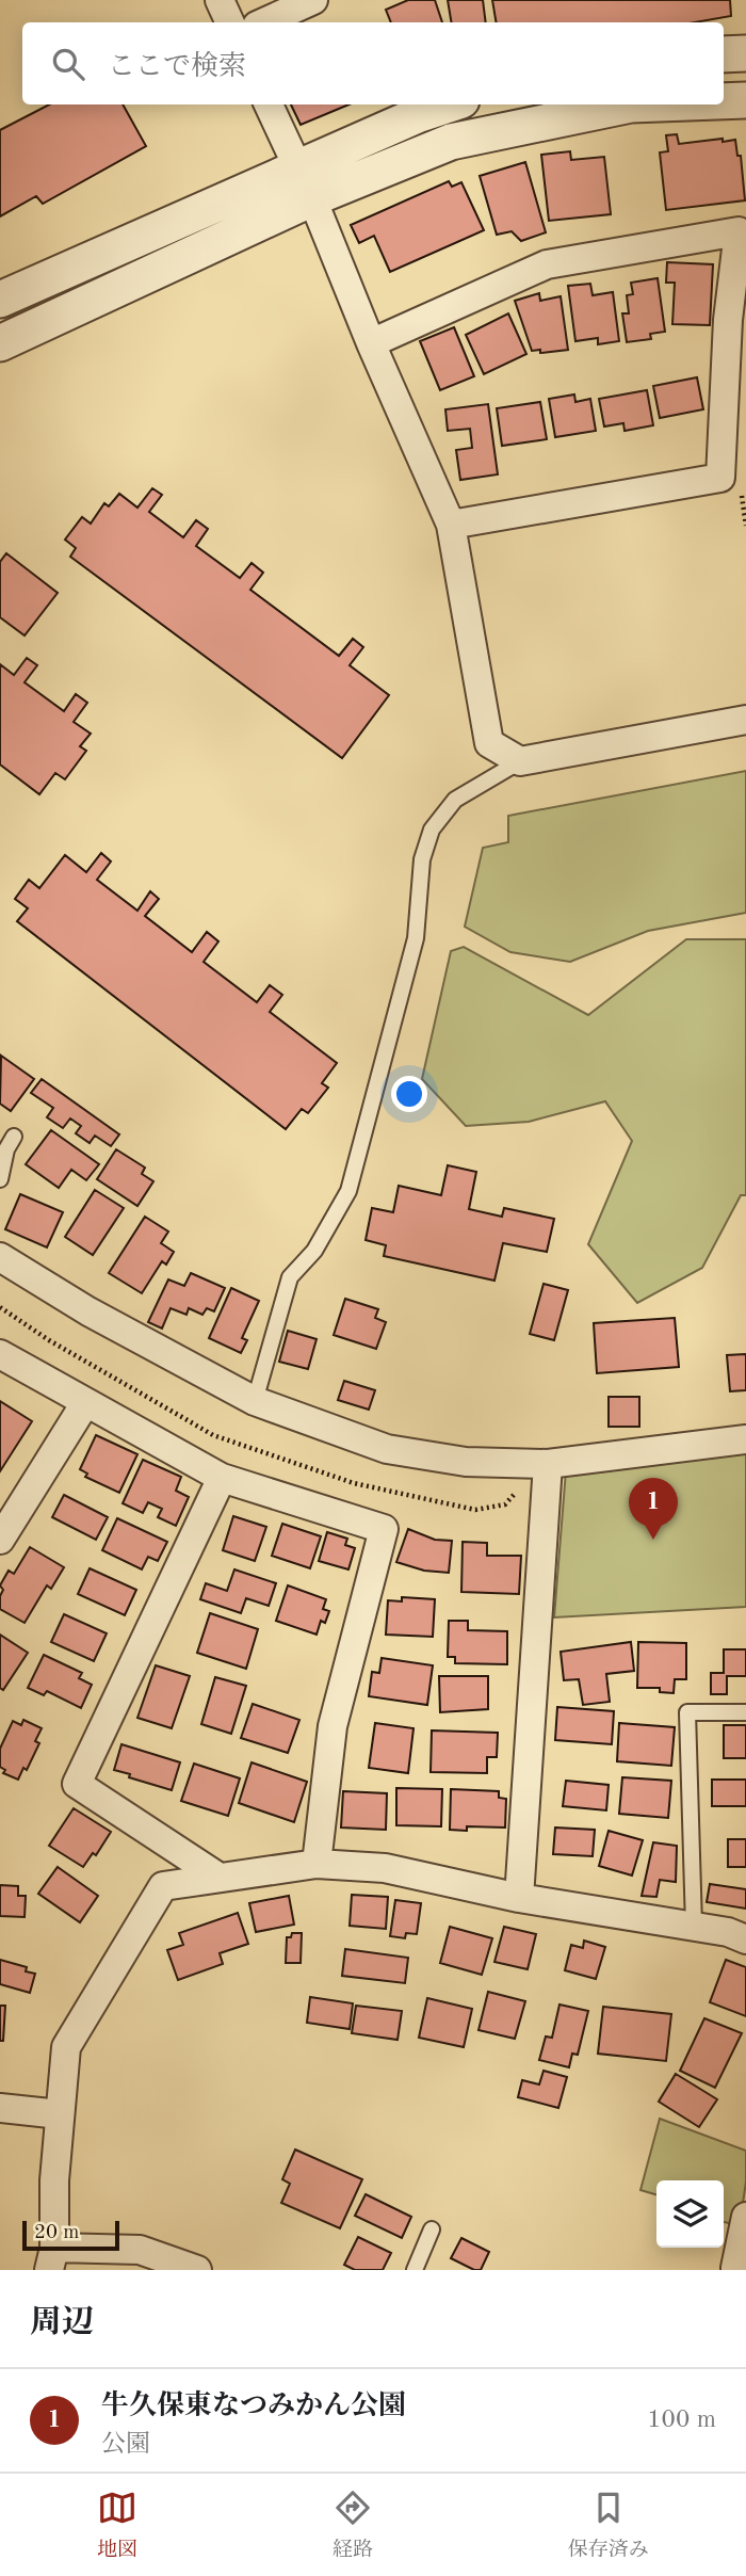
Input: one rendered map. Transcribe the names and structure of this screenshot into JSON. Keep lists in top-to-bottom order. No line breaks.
{"scale_bar":"20 m","page":{"search":"ここで検索","pins":"1","scale":"20 m","heading":"周辺","list":[{"mark":"1","name":"牛久保東なつみかん公園","note":"公園","value":"100 m"}],"nav":["地図","経路","保存済み"]}}
